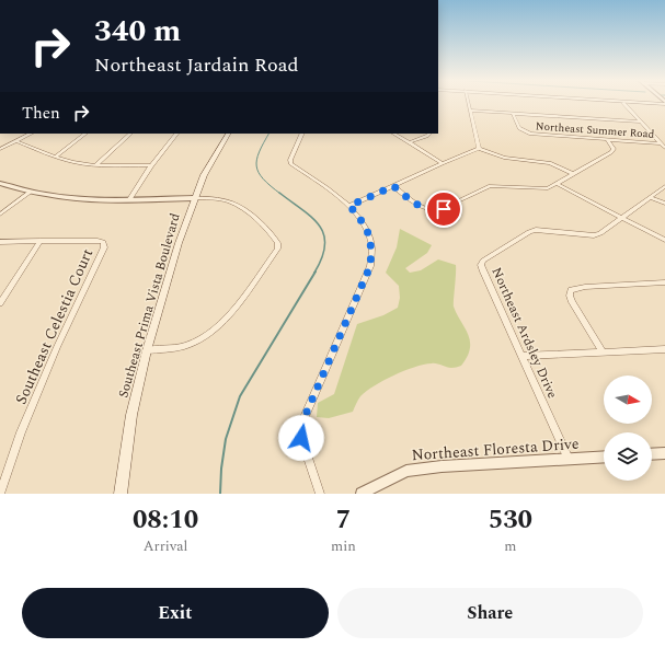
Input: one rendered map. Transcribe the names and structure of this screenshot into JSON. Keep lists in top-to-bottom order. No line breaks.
{"streets":{"main road":["Southeast Prima Vista Boulevard"],"street":["Northeast Summer Road","Southeast Celestia Court","Northeast Ardsley Drive","Northeast Floresta Drive"]},"crossings":[["Northeast Ardsley Drive","Northeast Floresta Drive"]],"north":"right","page":{"turn":["340 m","Northeast Jardain Road"],"then":"Then","eta":["08:10","Arrival","7","min","530","m"],"buttons":["Exit","Share"]}}
